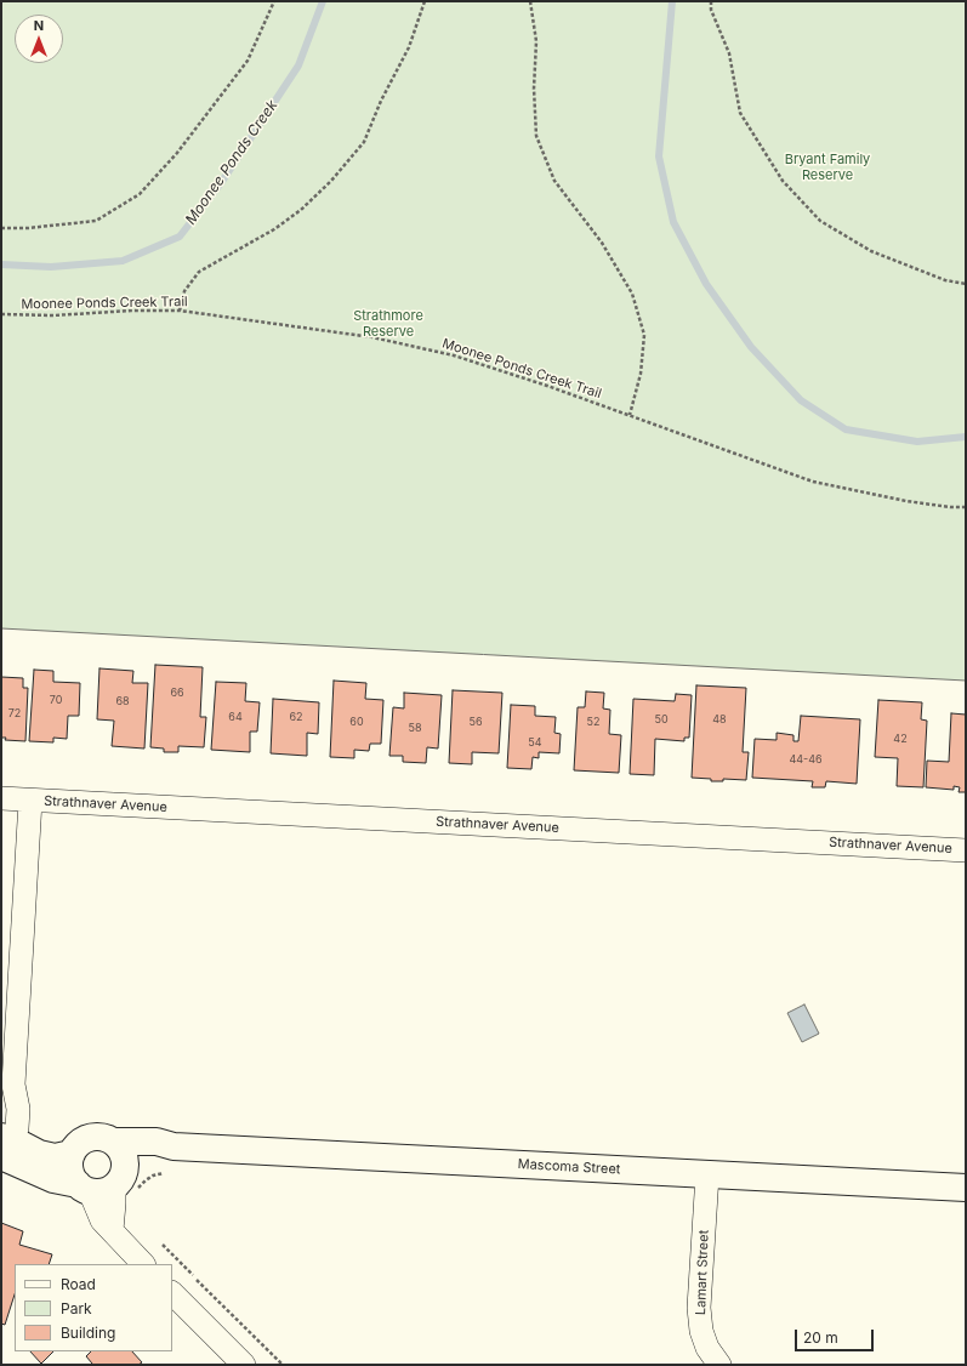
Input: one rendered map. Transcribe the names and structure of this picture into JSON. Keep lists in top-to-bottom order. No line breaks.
{"streets":{"main road":["Mascoma Street"],"street":["Strathnaver Avenue","Lamart Street"],"path":["Moonee Ponds Creek Trail"]},"crossings":[["Mascoma Street","Lamart Street"]],"water":["Moonee Ponds Creek"],"parks":["Bryant Family Reserve","Strathmore Reserve"],"house_numbers":["66","70","68","72","64","62","50","48","60","56","52","58","42","54","44-46"],"legend":["Road","Park","Building"],"scale_bar":"20 m","north":"top"}
